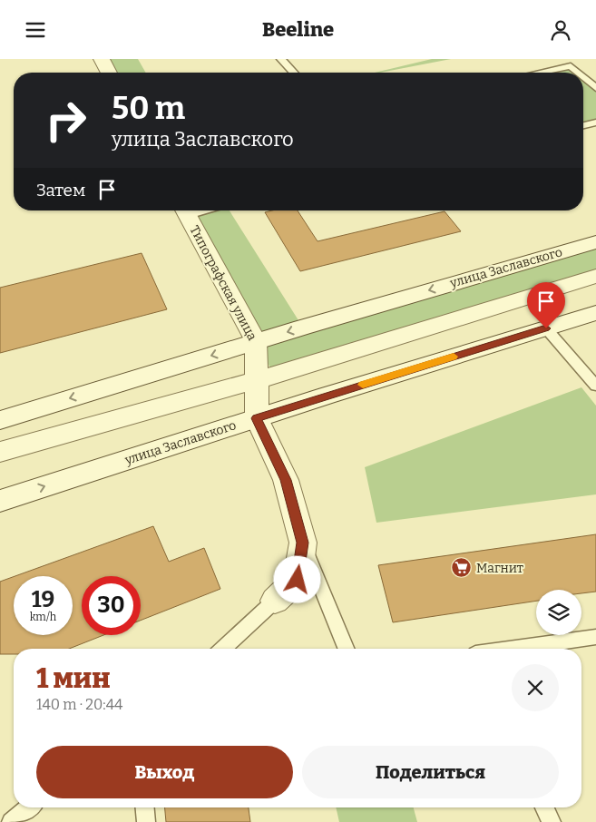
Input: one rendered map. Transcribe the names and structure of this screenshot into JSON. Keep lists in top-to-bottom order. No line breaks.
{"streets":{"street":["улица Заславского","Типографская улица"]},"crossings":[["улица Заславского","Типографская улица"]],"places":{"supermarket":["Магнит"]},"page":{"header":"Beeline","turn":["50 m","улица Заславского"],"then":"Затем","speed":"19 km/h","limit":"30","heading":["1 мин","140 m · 20:44"],"buttons":["Выход","Поделиться"]}}
